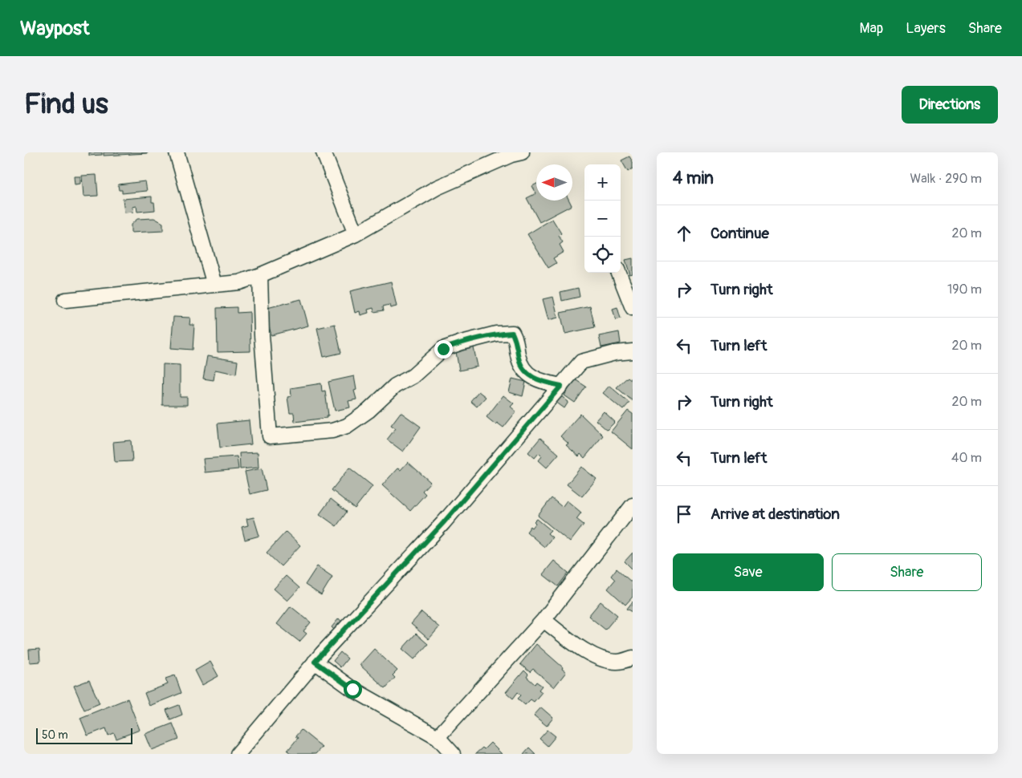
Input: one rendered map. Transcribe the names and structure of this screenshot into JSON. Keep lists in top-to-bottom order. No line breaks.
{"scale_bar":"50 m","north":"left","page":{"header":"Waypost","nav":["Map","Layers","Share"],"buttons":["Directions",["Save","Share"]],"title":"Find us","heading":["4 min","Walk · 290 m"],"map_buttons":["+","−"],"list":[["Continue","20 m"],["Turn right","190 m"],["Turn left","20 m"],["Turn right","20 m"],["Turn left","40 m"],"Arrive at destination"],"scale":"50 m"}}
